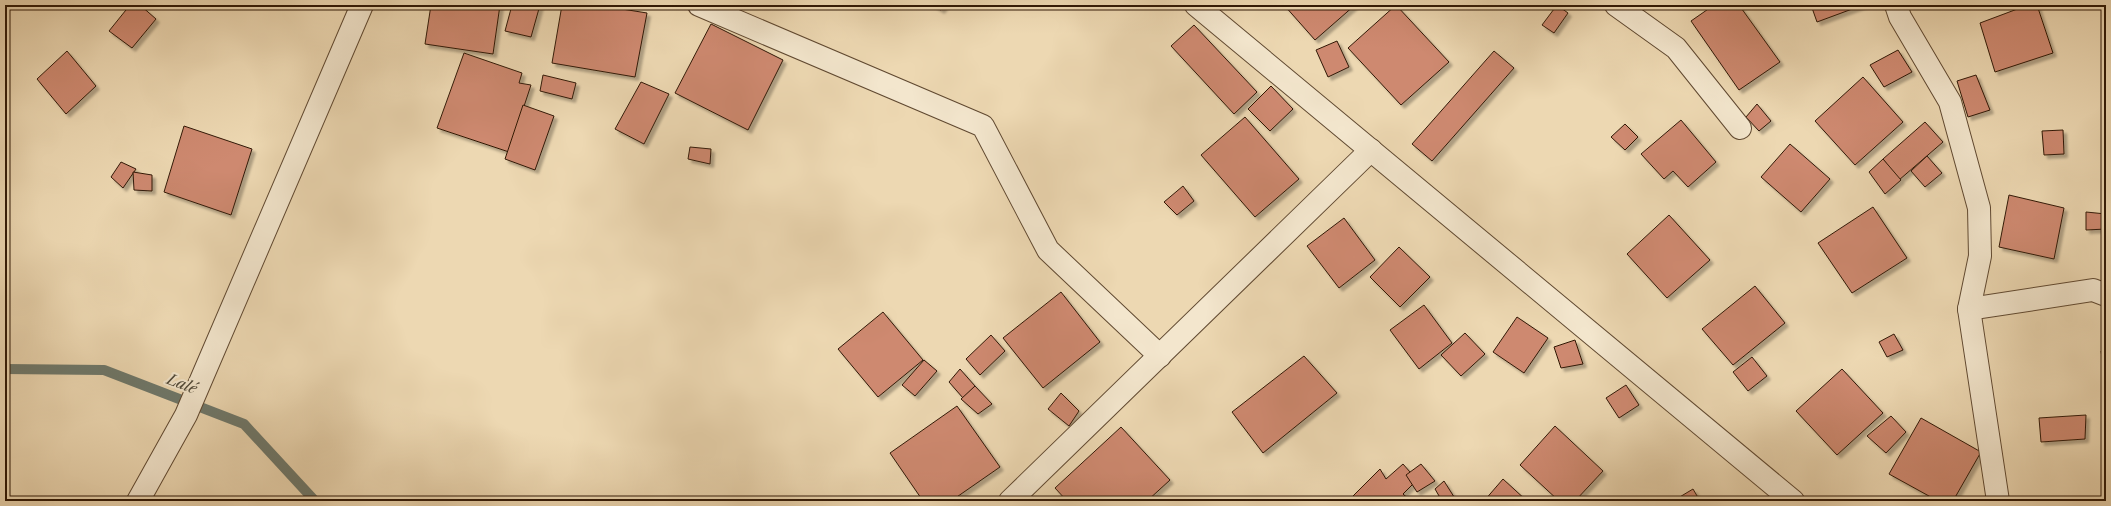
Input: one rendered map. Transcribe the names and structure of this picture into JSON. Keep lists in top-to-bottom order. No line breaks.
{"water":["Lalé"]}
